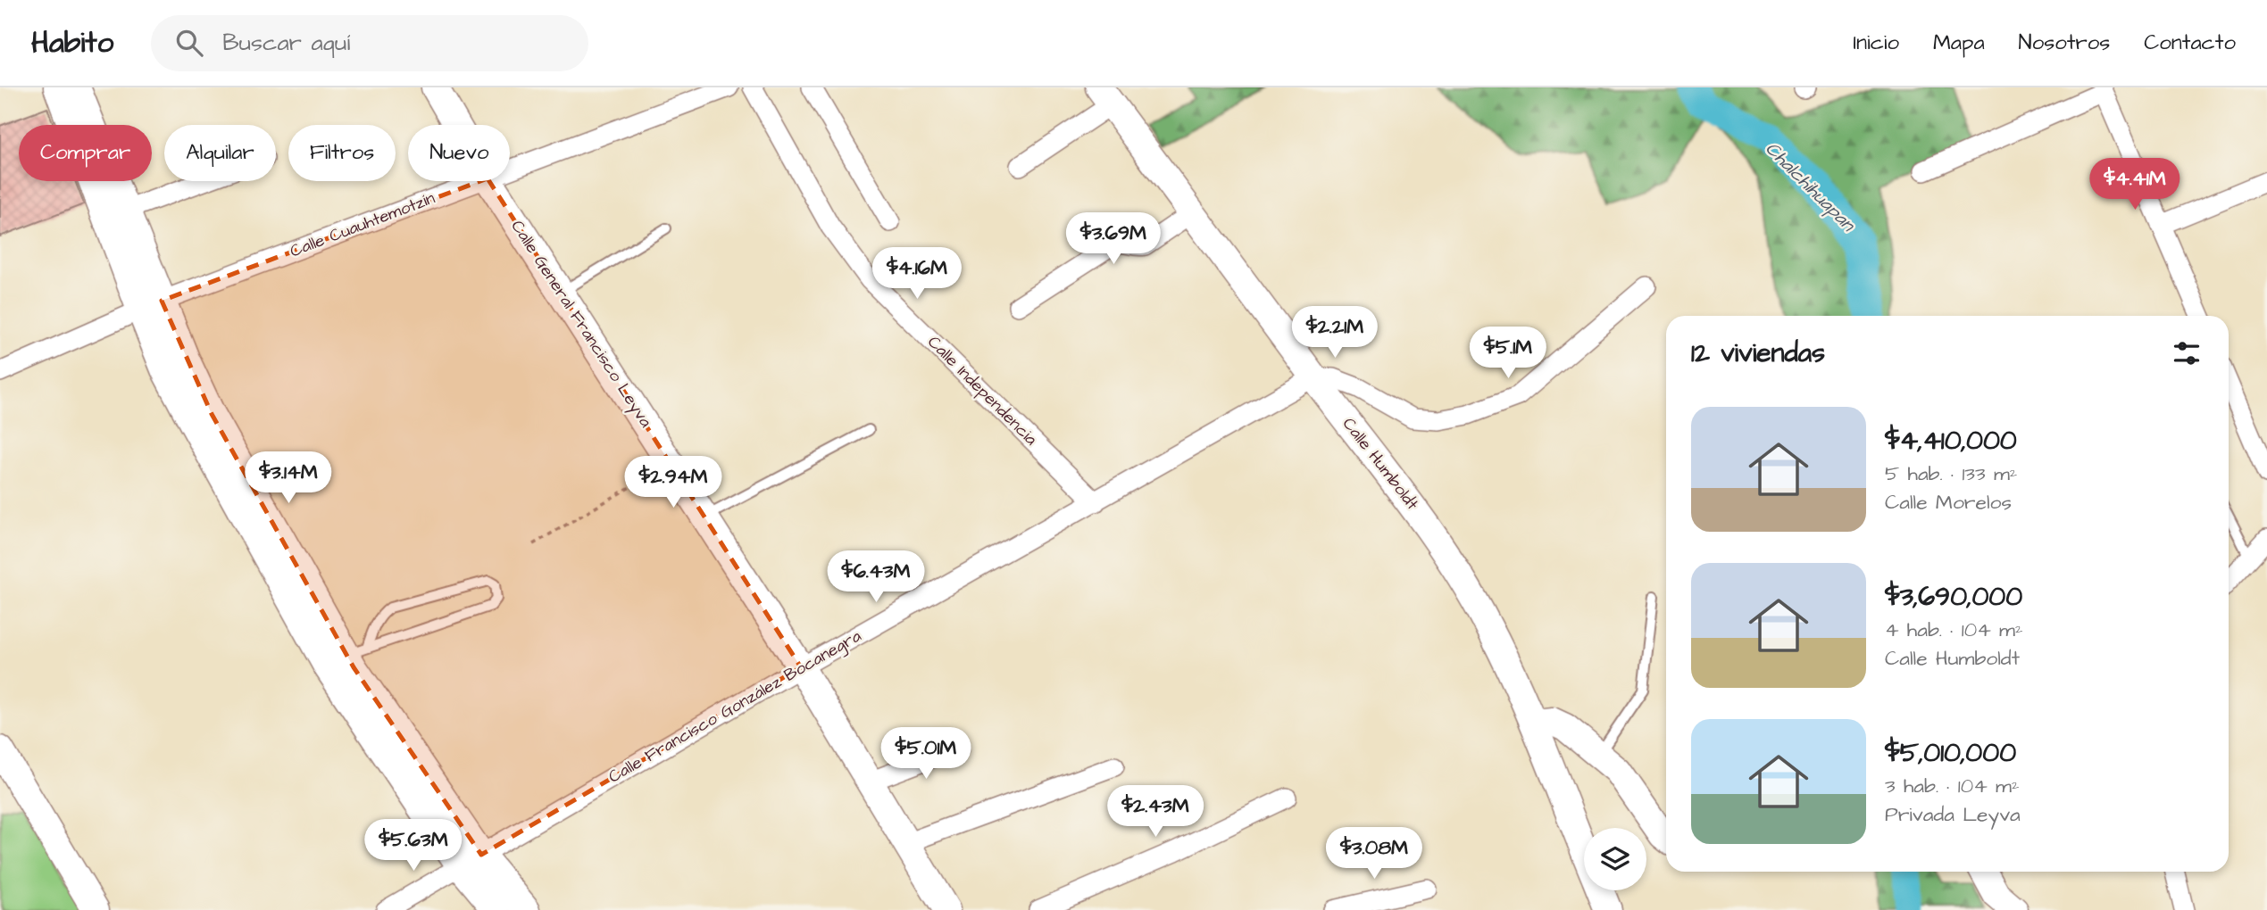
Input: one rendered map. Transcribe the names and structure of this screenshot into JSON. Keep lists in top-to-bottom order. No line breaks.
{"streets":{"street":["Calle Cuauhtemotzín","Calle General Francisco Leyva","Calle Independencia","Calle Humboldt","Calle Francisco González Bocanegra"]},"crossings":[["Calle General Francisco Leyva","Calle Francisco González Bocanegra"],["Calle Independencia","Calle Francisco González Bocanegra"],["Calle Humboldt","Calle Francisco González Bocanegra"]],"water":["Chalchihuapan"],"page":{"header":"Habito","search":"Buscar aquí","nav":["Inicio","Mapa","Nosotros","Contacto"],"chip":["Comprar","Alquilar","Filtros","Nuevo"],"price":["$4.41M","$3.69M","$4.16M","$2.21M","$5.1M","$3.14M","$2.94M","$6.43M","$5.01M","$2.43M","$5.63M","$3.08M"],"heading":"12 viviendas","list":[{"name":"$4,410,000","note":"5 hab. · 133 m² · Calle Morelos"},{"name":"$3,690,000","note":"4 hab. · 104 m² · Calle Humboldt"},{"name":"$5,010,000","note":"3 hab. · 104 m² · Privada Leyva"}]}}
